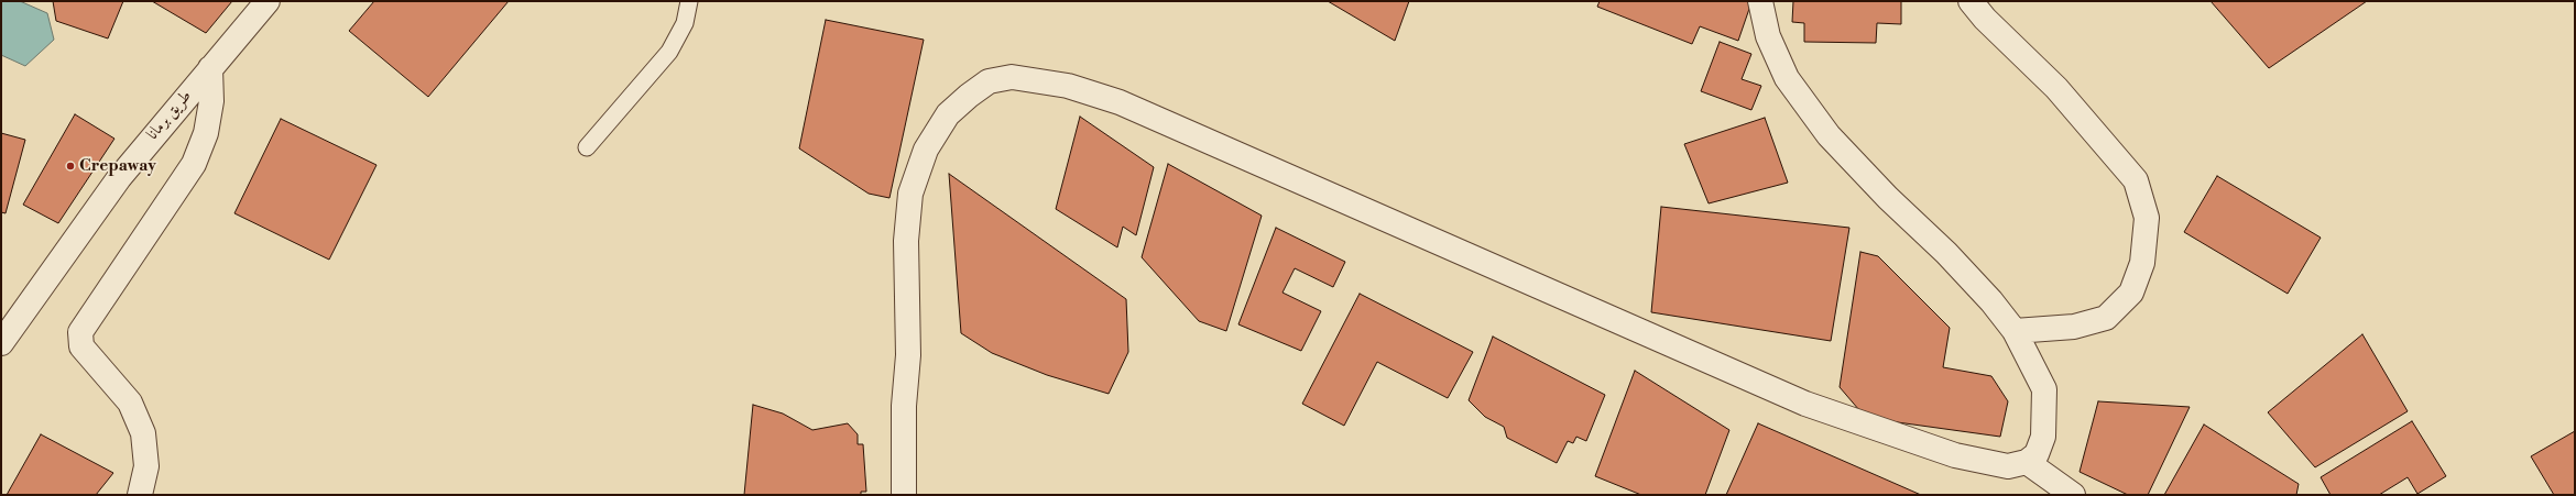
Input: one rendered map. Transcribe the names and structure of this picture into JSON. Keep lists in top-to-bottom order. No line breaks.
{"streets":{"street":["طريق برمانا"]},"places":["Crepaway"]}
